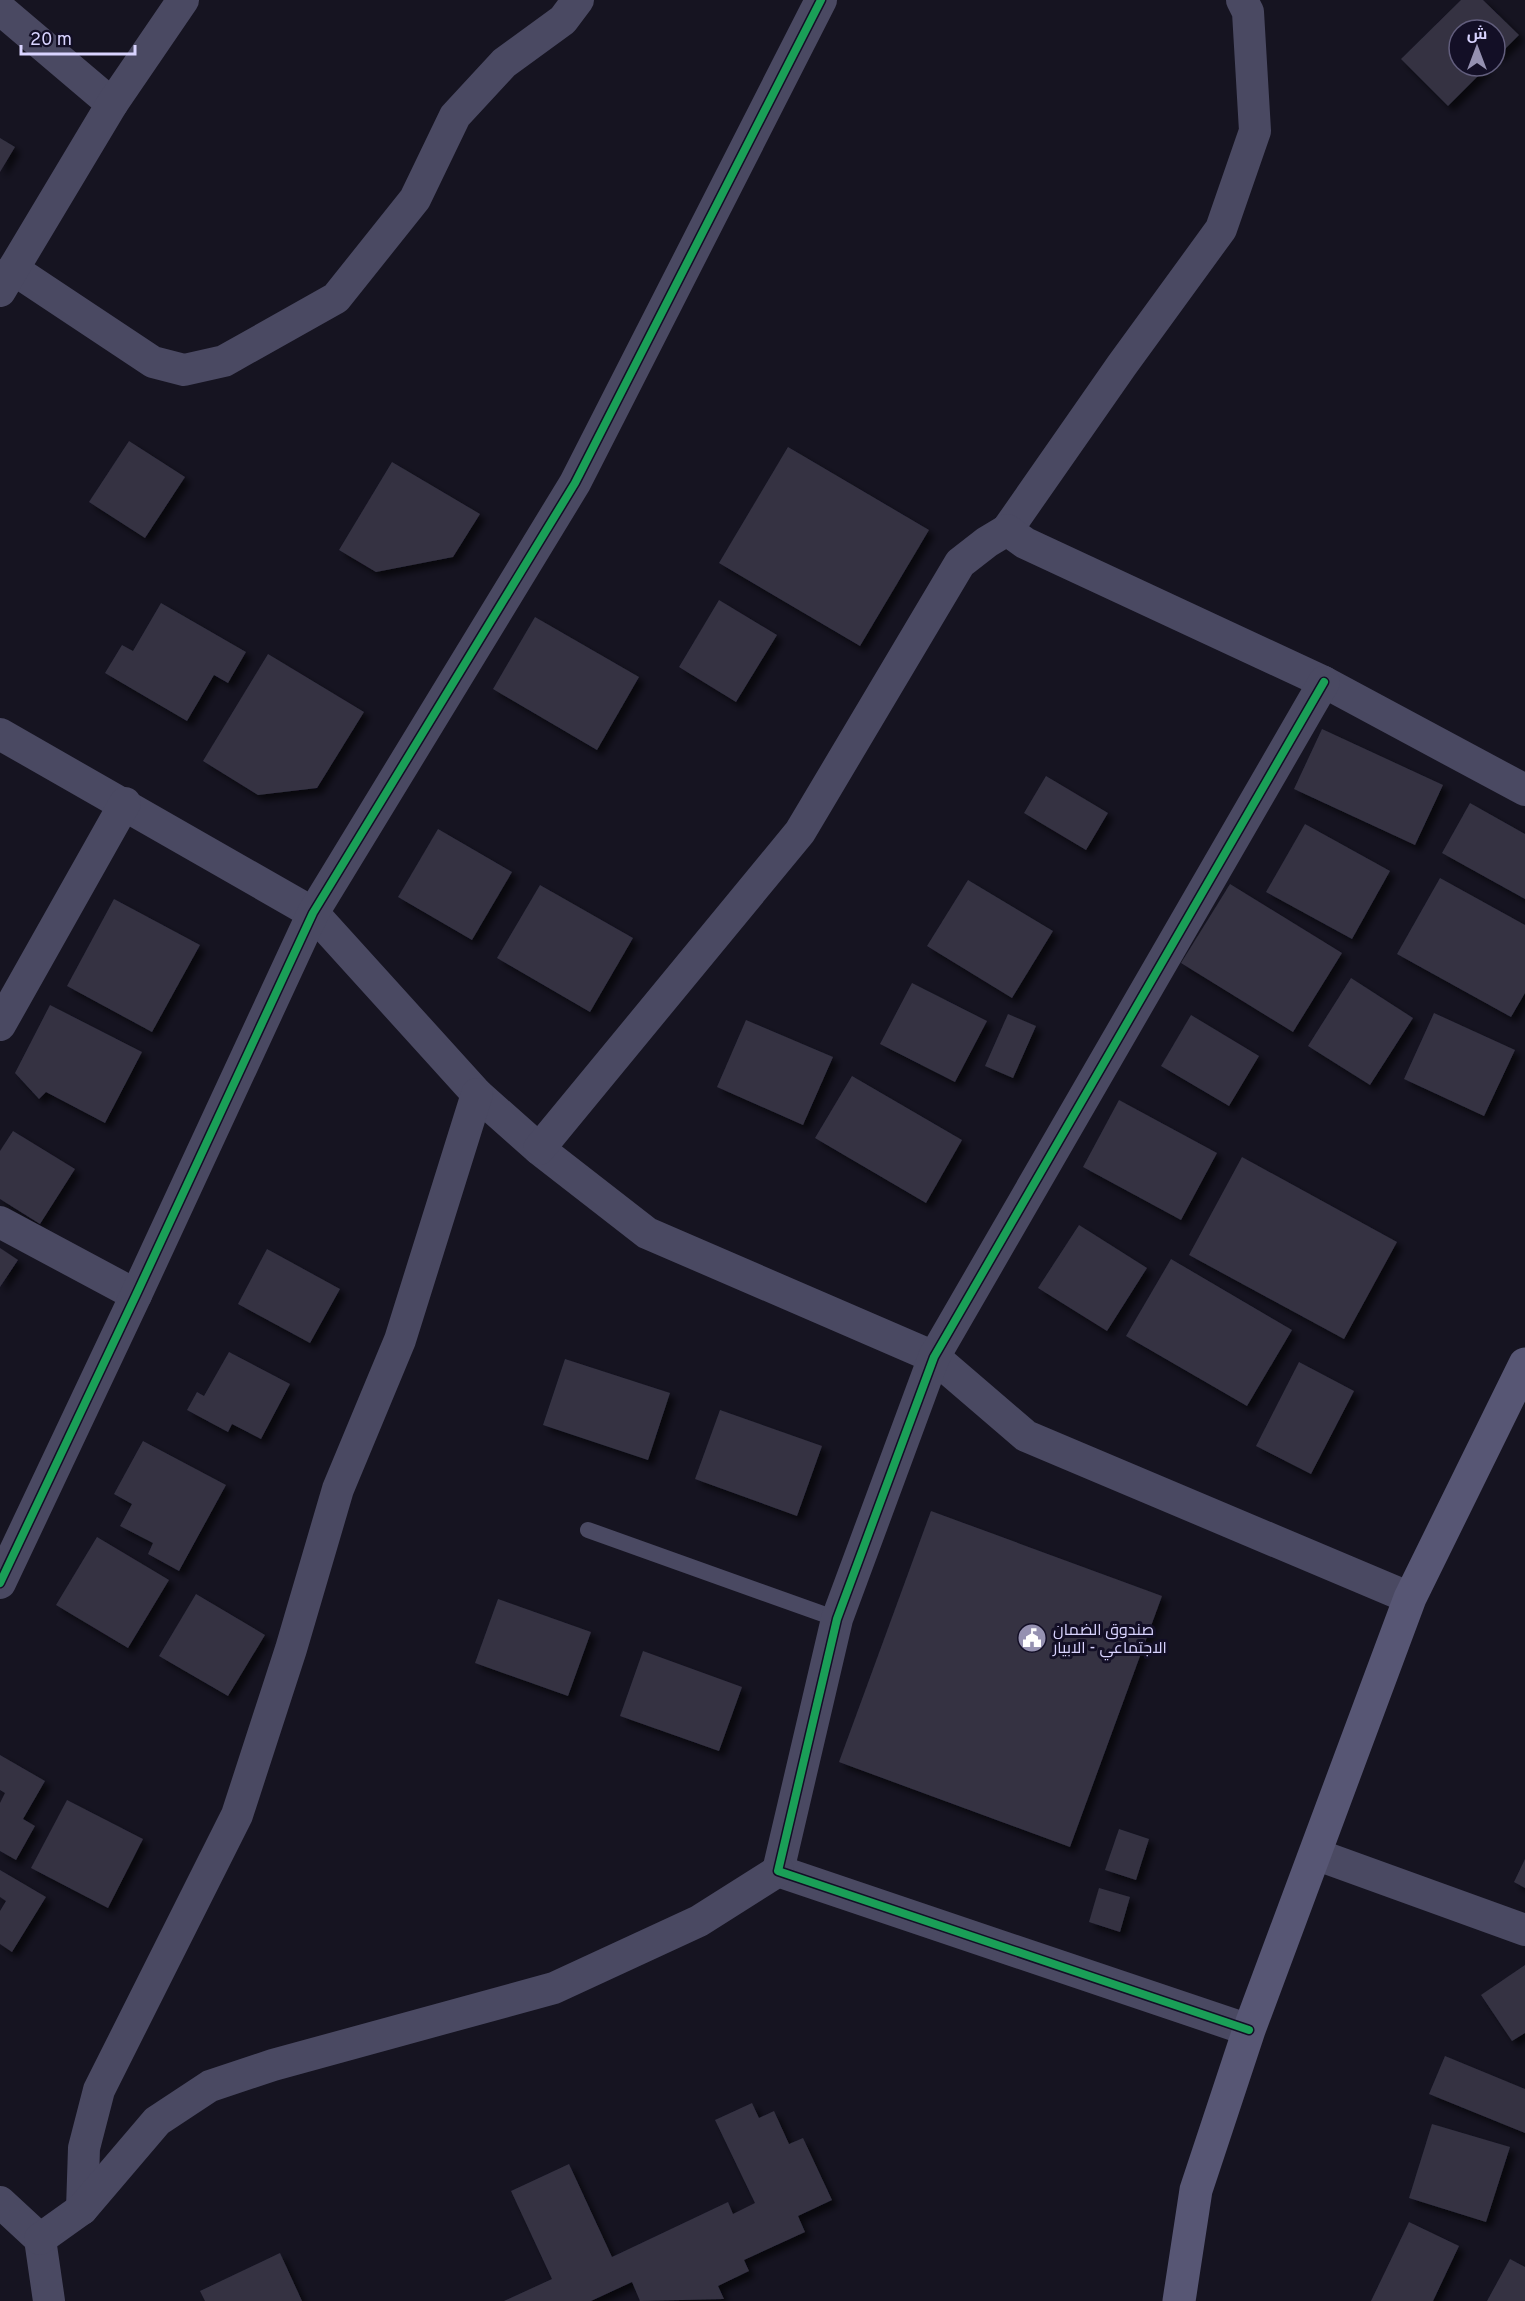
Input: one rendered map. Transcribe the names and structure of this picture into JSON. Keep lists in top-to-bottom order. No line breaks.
{"places":{"public building":["صندوق الضمان الاجتماعي - الابيار"]},"scale_bar":"20 m","north":"top"}
